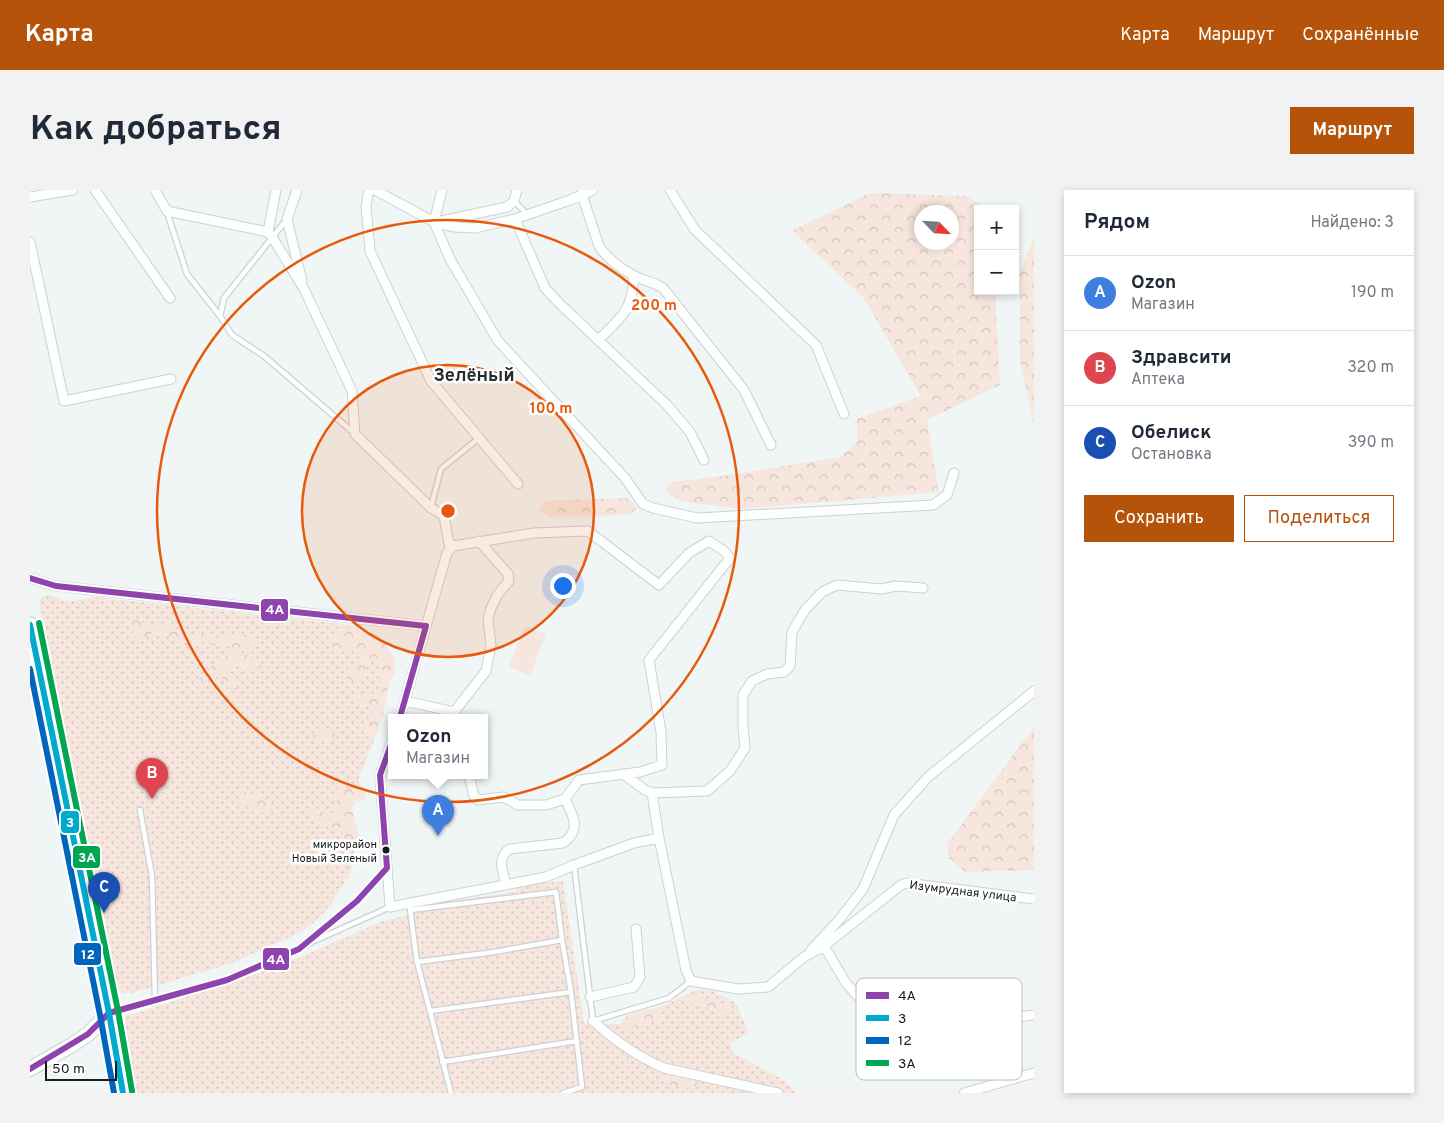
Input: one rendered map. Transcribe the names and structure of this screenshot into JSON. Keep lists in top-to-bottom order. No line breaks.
{"streets":{"street":["Изумрудная улица"]},"districts":["Зелёный"],"places":["микрорайон Новый Зеленый"],"lines":["transit line 4А","transit line 3А","transit line 3","transit line 12"],"legend":["4А","3","12","3А"],"scale_bar":"50 m","north":"bottom right","page":{"header":"Карта","nav":["Карта","Маршрут","Сохранённые"],"buttons":["Маршрут",["Сохранить","Поделиться"]],"title":"Как добраться","heading":["Рядом","Найдено: 3"],"map_buttons":["+","−"],"list":[{"mark":"A","name":"Ozon","note":"Магазин","value":"190 m"},{"mark":"B","name":"Здравсити","note":"Аптека","value":"320 m"},{"mark":"C","name":"Обелиск","note":"Остановка","value":"390 m"}],"popup":["Ozon","Магазин"],"pins":["B","A","C"],"scale":"50 m"},"rings":["200 m","100 m"]}
